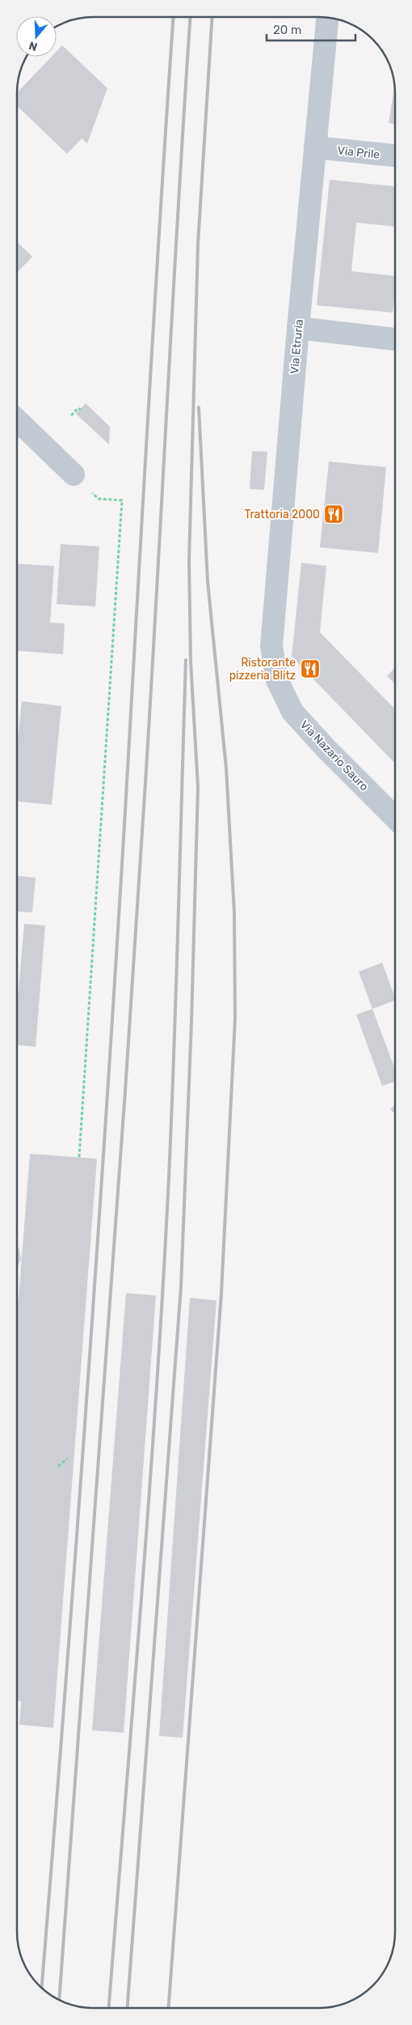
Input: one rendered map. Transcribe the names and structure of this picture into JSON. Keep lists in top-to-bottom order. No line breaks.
{"streets":{"street":["Via Prile","Via Etruria","Via Nazario Sauro"]},"crossings":[["Via Prile","Via Etruria"],["Via Etruria","Via Nazario Sauro"]],"places":{"restaurant":["Trattoria 2000","Ristorante pizzeria Blitz"]},"scale_bar":"20 m","north":"bottom"}
